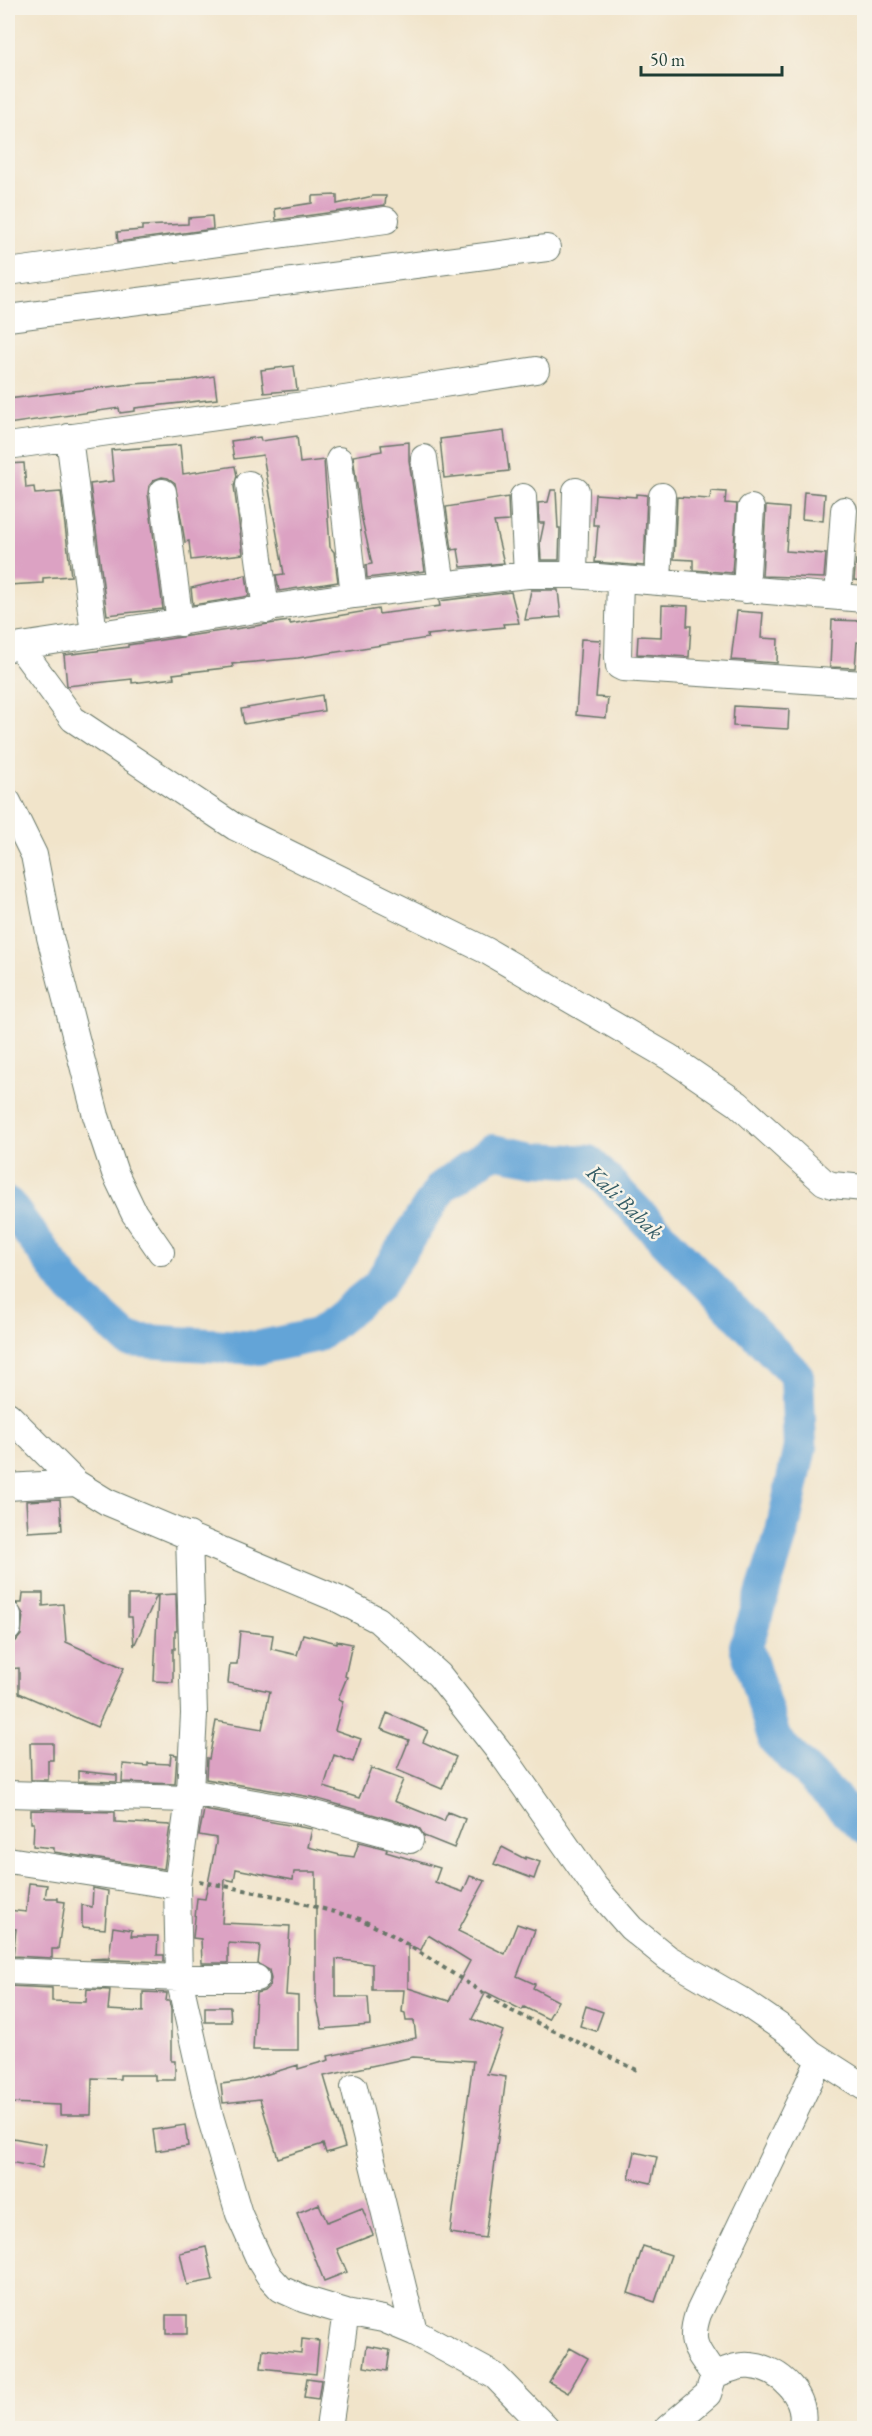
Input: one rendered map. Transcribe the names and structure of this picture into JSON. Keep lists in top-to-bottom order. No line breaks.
{"water":["Kali Babak"],"scale_bar":"50 m"}
